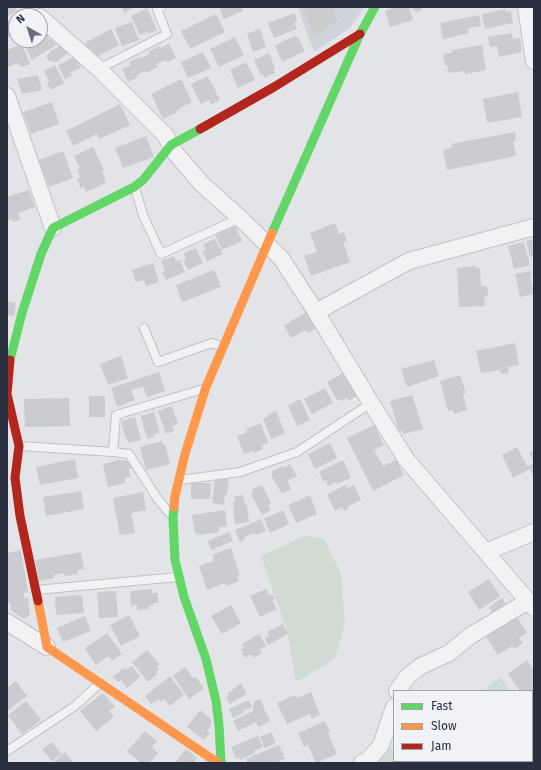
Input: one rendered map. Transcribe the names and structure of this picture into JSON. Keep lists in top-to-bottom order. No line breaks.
{"legend":["Fast","Slow","Jam"],"north":"top left"}
